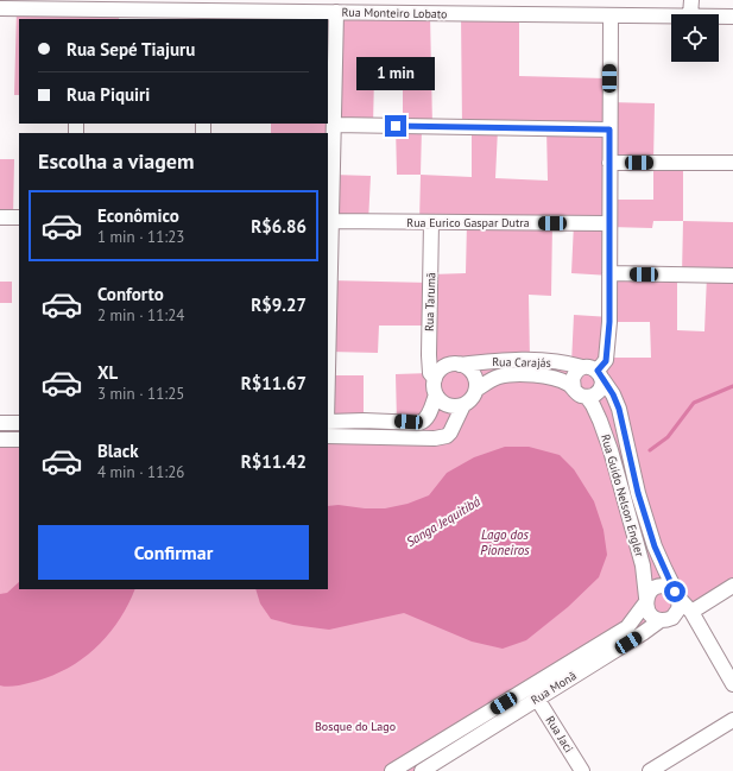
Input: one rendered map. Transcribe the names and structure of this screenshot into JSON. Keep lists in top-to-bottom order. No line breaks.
{"streets":{"street":["Rua Monteiro Lobato","Rua Eurico Gaspar Dutra","Rua Tarumã","Rua Carajás","Rua Guido Nelson Engler","Rua Monã","Rua Jaci"]},"crossings":[["Rua Eurico Gaspar Dutra","Rua Tarumã"],["Rua Tarumã","Rua Carajás"],["Rua Carajás","Rua Guido Nelson Engler"],["Rua Guido Nelson Engler","Rua Monã"],["Rua Monã","Rua Jaci"]],"water":["Sanga Jequitibá","Lago dos Pioneiros"],"parks":["Bosque do Lago"],"page":{"banner":["Rua Sepé Tiajuru","Rua Piquiri"],"bubble":"1 min","heading":"Escolha a viagem","list":[{"name":"Econômico","note":"1 min · 11:23","value":"R$6.86"},{"name":"Conforto","note":"2 min · 11:24","value":"R$9.27"},{"name":"XL","note":"3 min · 11:25","value":"R$11.67"},{"name":"Black","note":"4 min · 11:26","value":"R$11.42"}],"buttons":"Confirmar"}}
